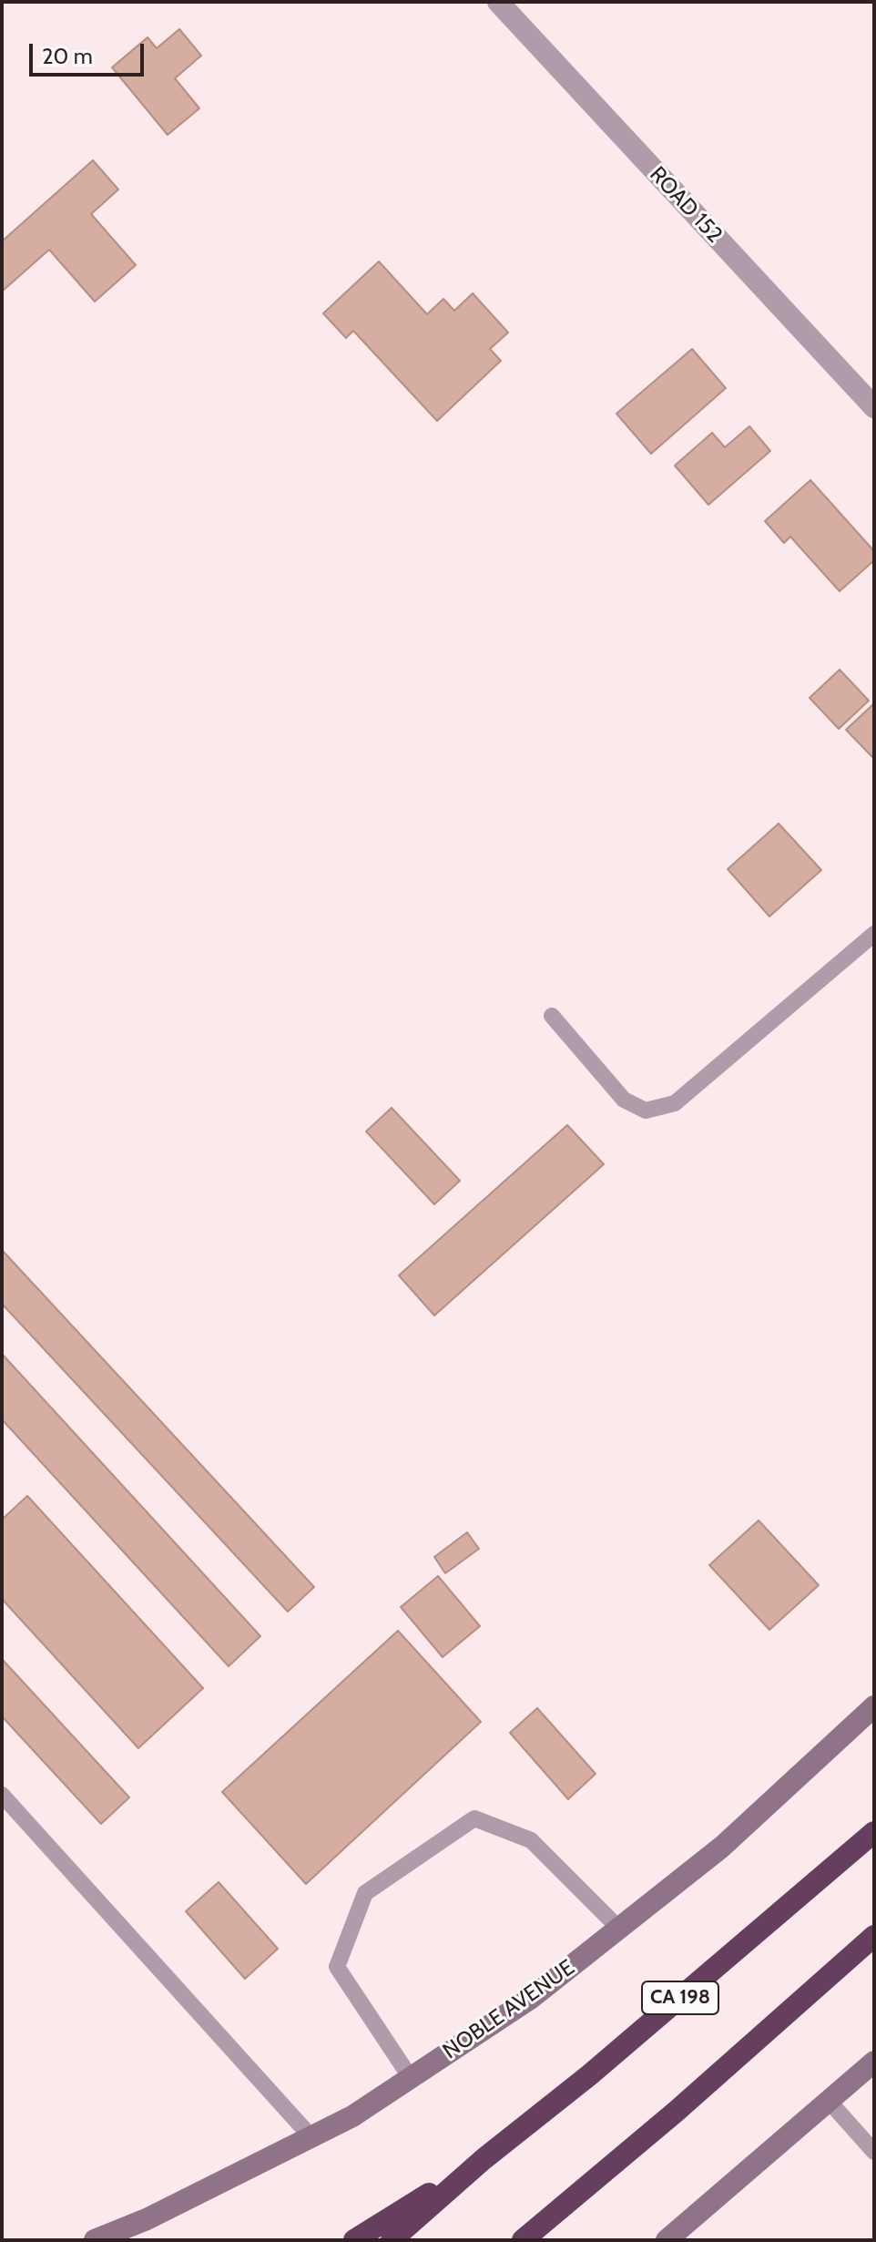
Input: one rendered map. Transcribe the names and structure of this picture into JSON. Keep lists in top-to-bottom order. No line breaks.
{"streets":{"highway":["CA 198"],"street":["ROAD 152","NOBLE AVENUE"]},"scale_bar":"20 m"}
